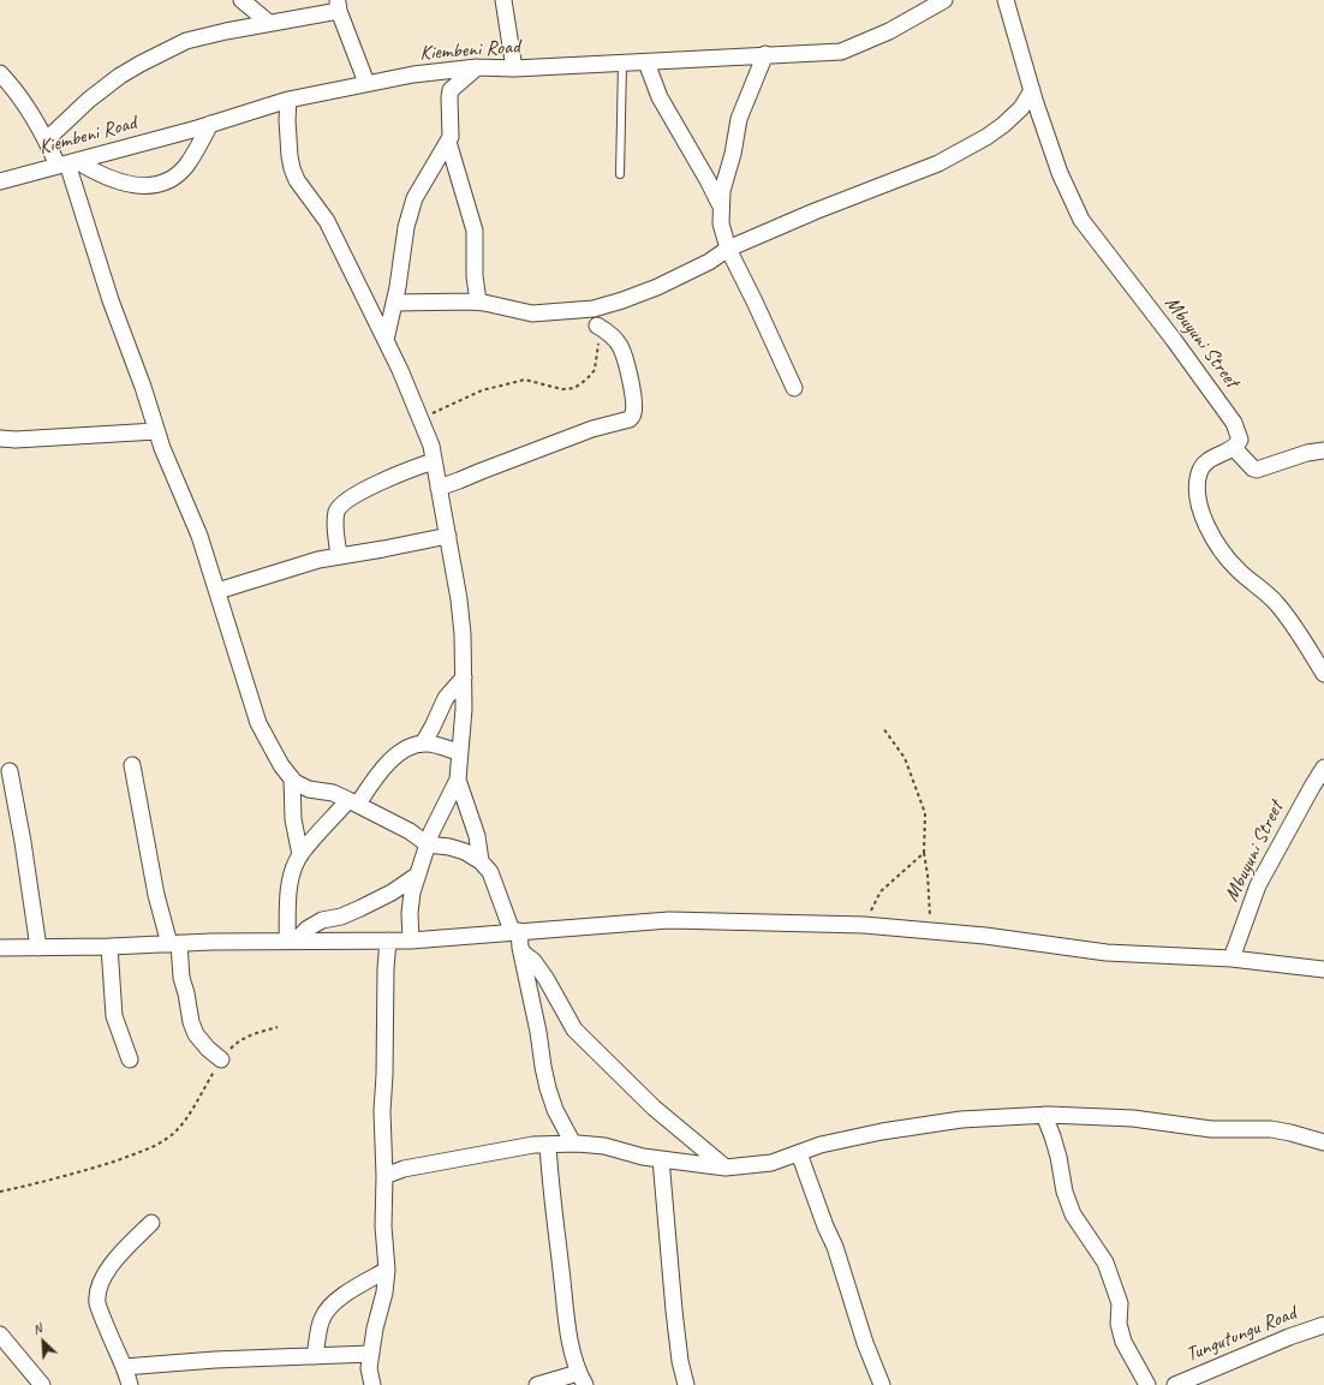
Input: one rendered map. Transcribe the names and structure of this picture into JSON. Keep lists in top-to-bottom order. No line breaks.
{"streets":{"street":["Kiembeni Road","Mbuyuni Street","Tungutungu Road"]},"north":"top left"}
